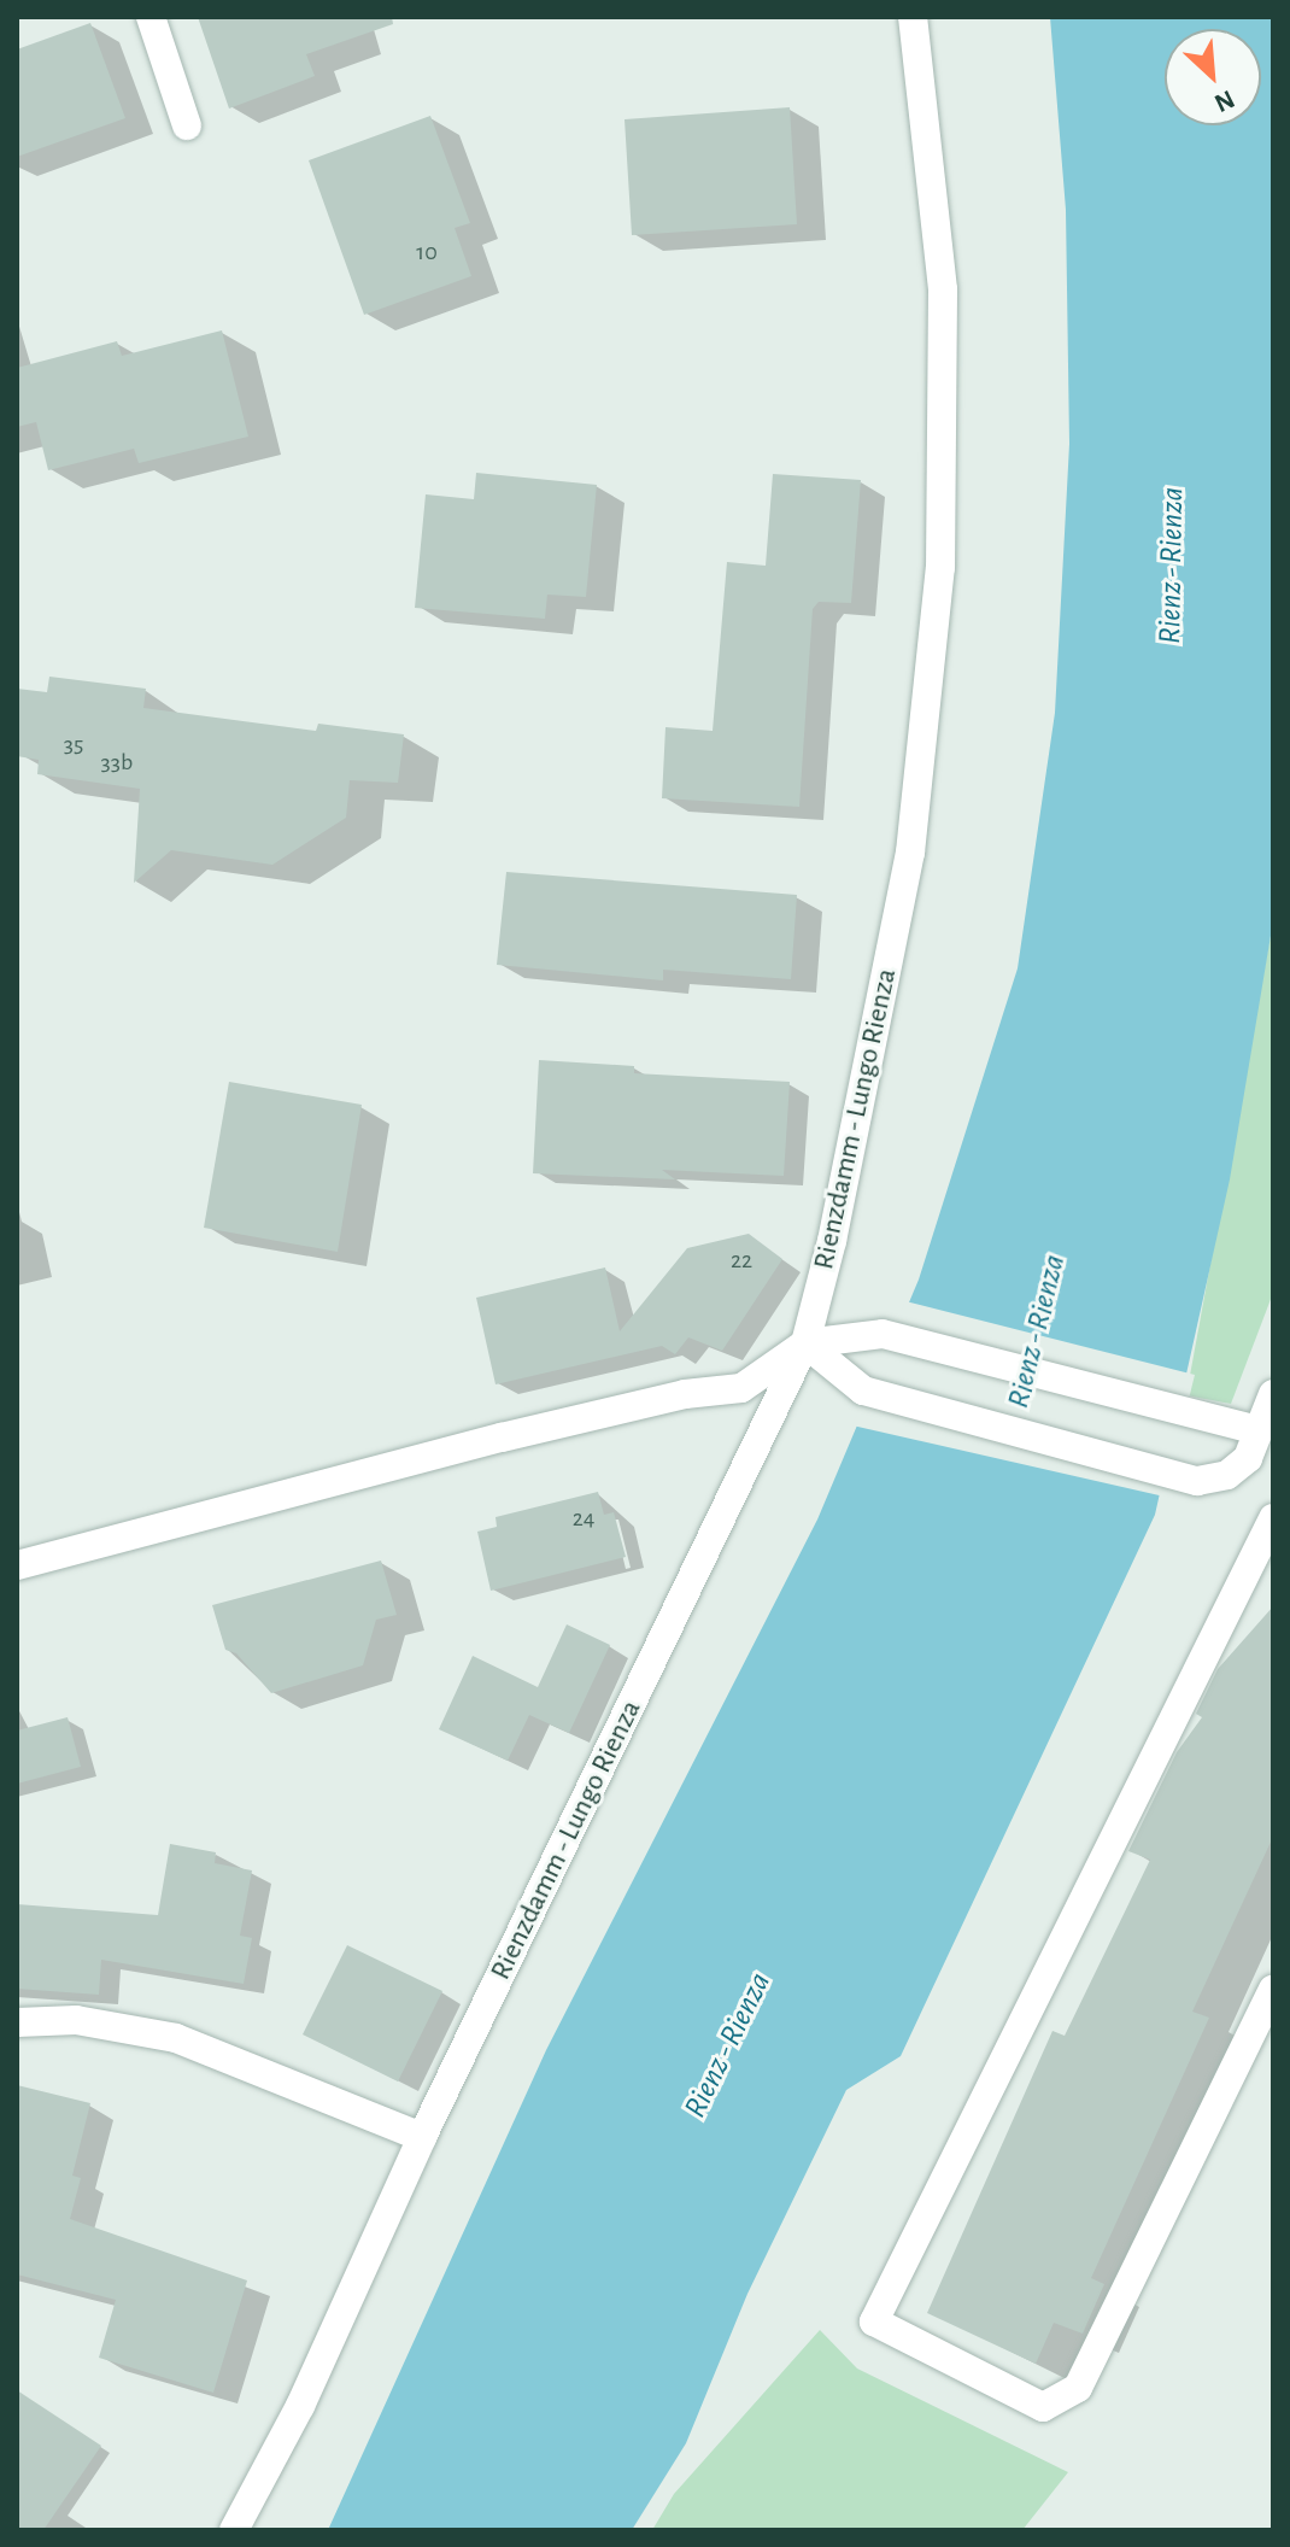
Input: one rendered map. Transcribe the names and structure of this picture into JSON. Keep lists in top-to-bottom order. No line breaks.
{"streets":{"street":["Rienzdamm - Lungo Rienza"]},"water":["Rienz - Rienza"],"house_numbers":["10","35","33b","22","24"],"north":"bottom right"}
